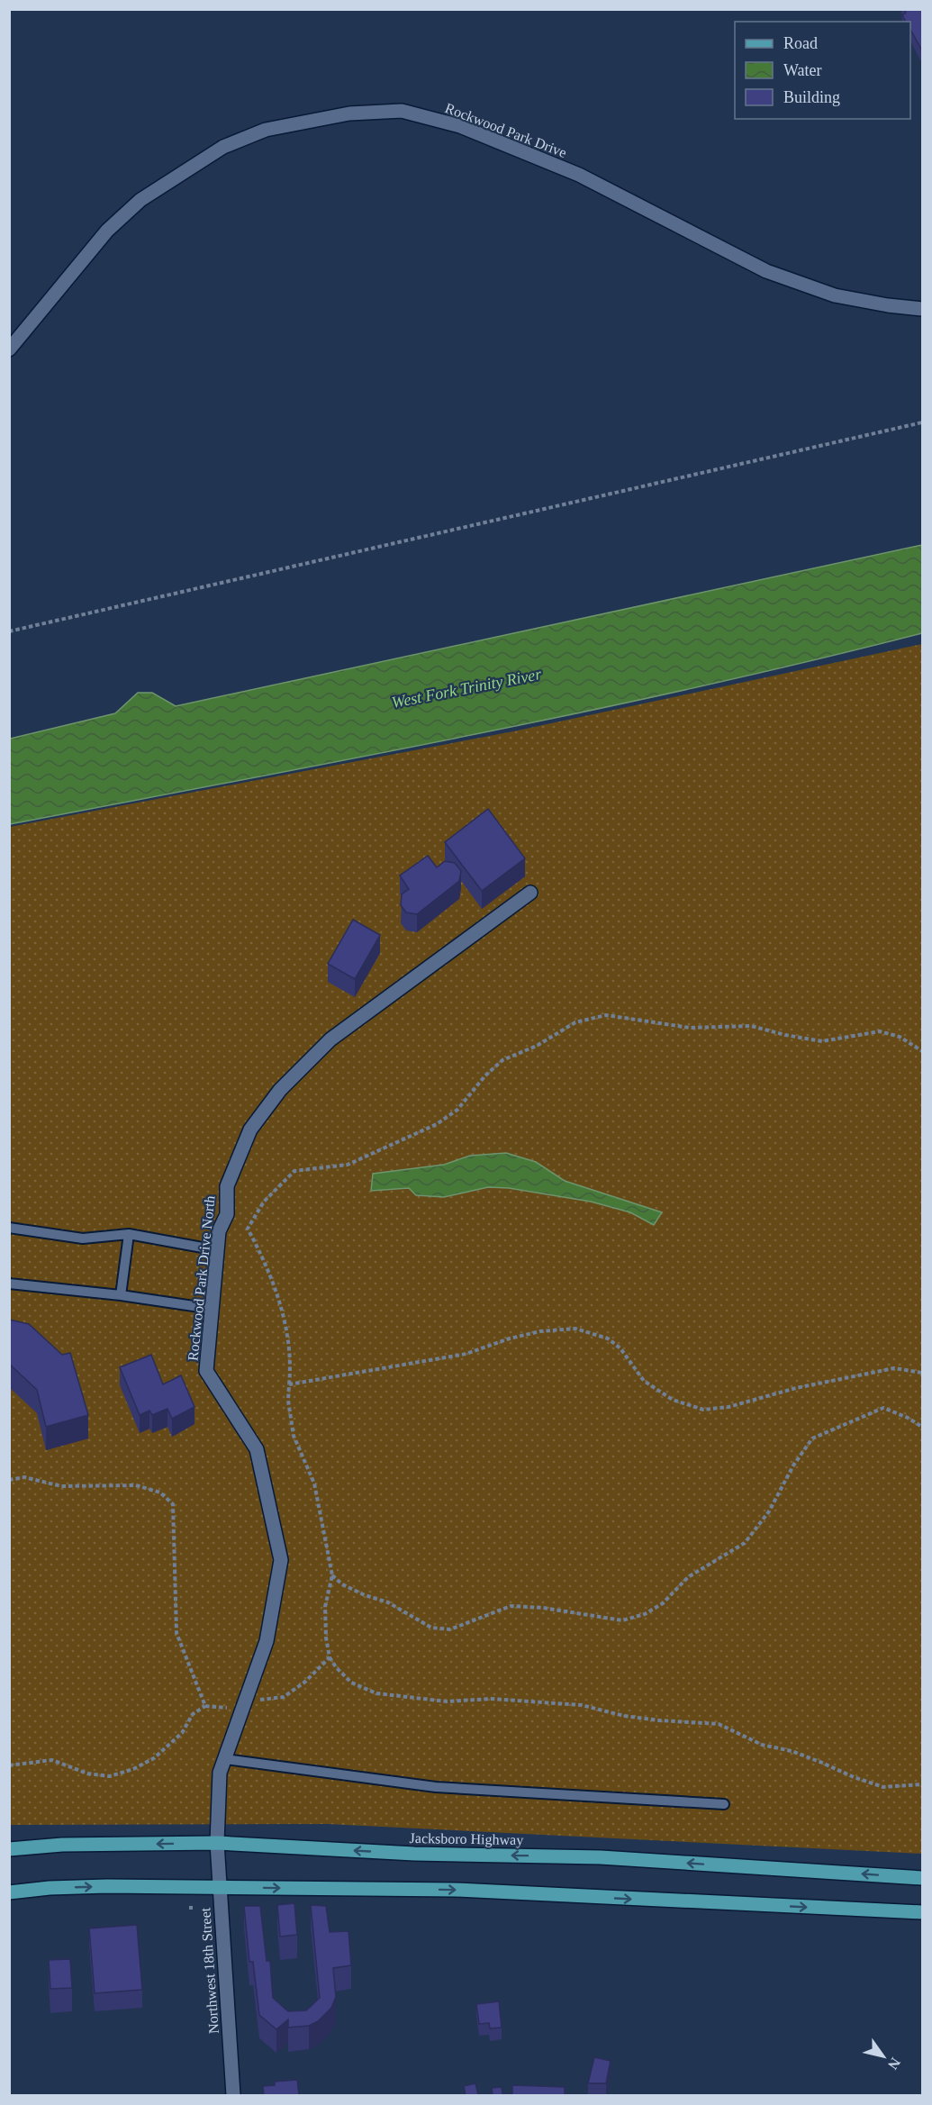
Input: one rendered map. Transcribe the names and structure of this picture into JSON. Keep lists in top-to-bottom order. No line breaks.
{"streets":{"main road":["Jacksboro Highway"],"street":["Rockwood Park Drive","Rockwood Park Drive North","Northwest 18th Street"]},"crossings":[["Rockwood Park Drive North","Jacksboro Highway"],["Rockwood Park Drive North","Northwest 18th Street"],["Jacksboro Highway","Northwest 18th Street"]],"water":["West Fork Trinity River"],"legend":["Road","Water","Building"],"north":"bottom right"}
